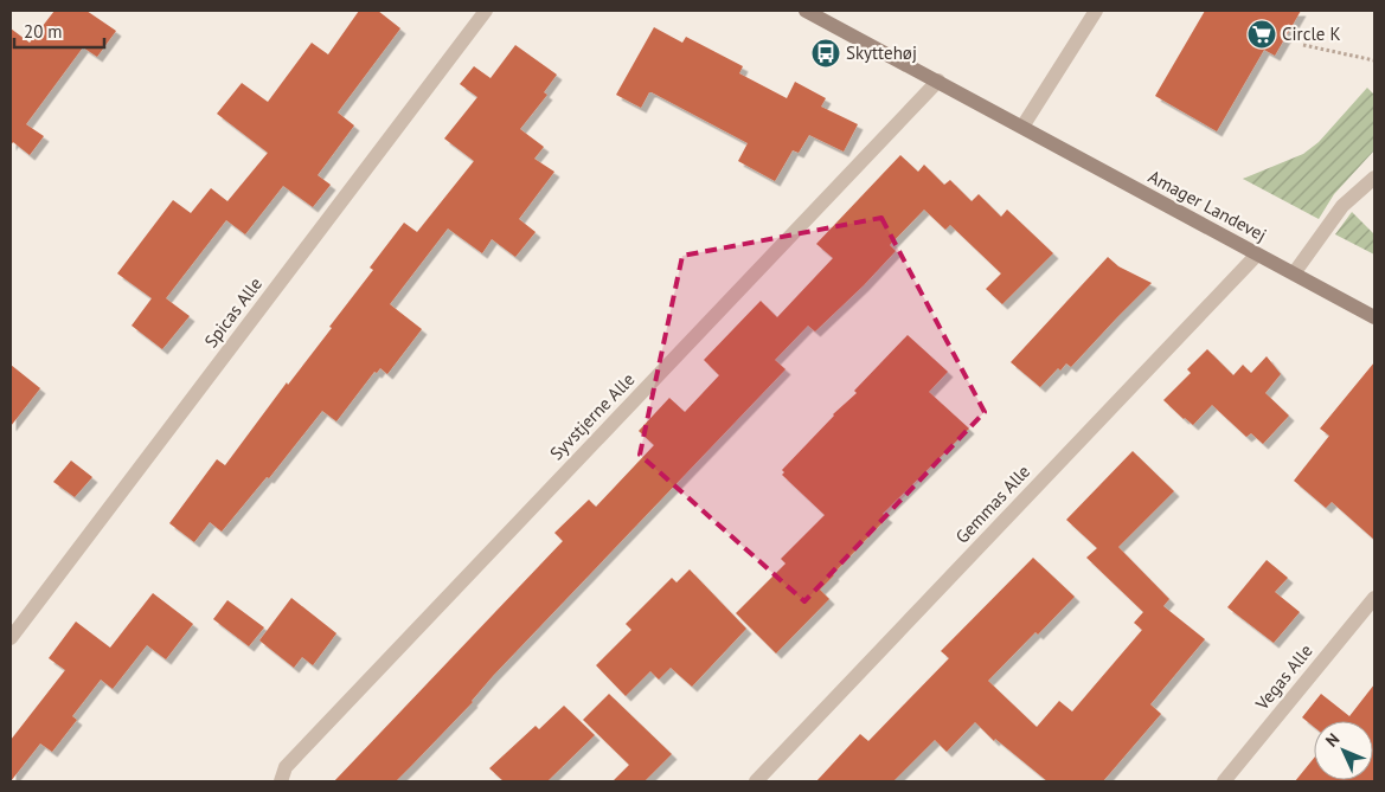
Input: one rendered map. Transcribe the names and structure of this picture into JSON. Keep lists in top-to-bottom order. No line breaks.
{"streets":{"street":["Amager Landevej","Spicas Alle","Syvstjerne Alle","Gemmas Alle","Vegas Alle"]},"crossings":[["Amager Landevej","Syvstjerne Alle"],["Amager Landevej","Gemmas Alle"]],"places":{"supermarket":["Circle K"],"bus stop":["Skyttehøj"]},"scale_bar":"20 m","north":"top left"}
